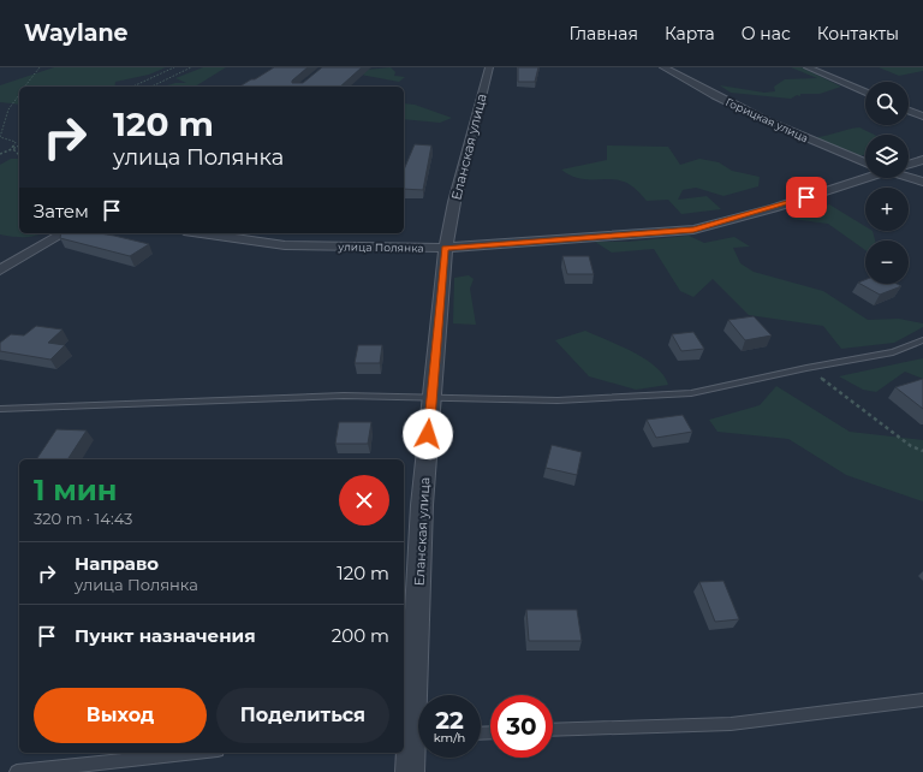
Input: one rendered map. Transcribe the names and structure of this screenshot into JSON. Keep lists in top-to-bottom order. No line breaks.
{"streets":{"street":["Горицкая улица","Еланская улица","улица Полянка"]},"crossings":[["Еланская улица","улица Полянка"]],"page":{"header":"Waylane","nav":["Главная","Карта","О нас","Контакты"],"map_buttons":["+","−"],"turn":["120 m","улица Полянка"],"then":"Затем","heading":["1 мин","320 m · 14:43"],"list":[{"name":"Направо","note":"улица Полянка","value":"120 m"},{"name":"Пункт назначения","value":"200 m"}],"buttons":["Выход","Поделиться"],"speed":"22 km/h","limit":"30"}}
